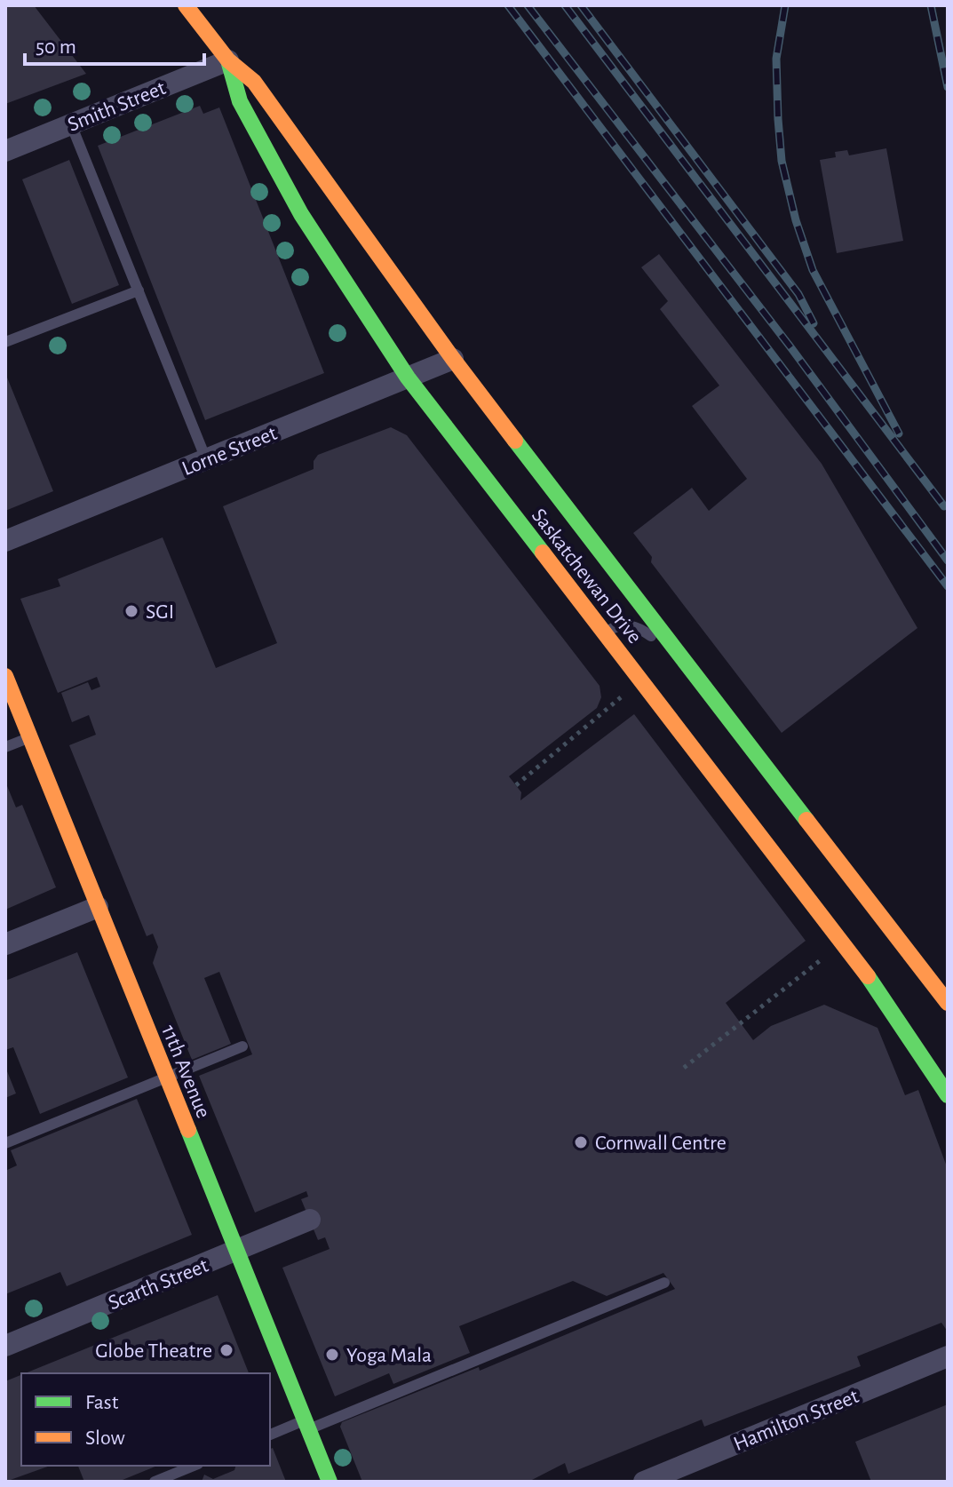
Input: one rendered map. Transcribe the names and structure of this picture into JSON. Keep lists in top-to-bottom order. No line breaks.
{"streets":{"main road":["Saskatchewan Drive","11th Avenue"],"street":["Smith Street","Lorne Street","Scarth Street","Hamilton Street"]},"crossings":[["Smith Street","Saskatchewan Drive"],["Lorne Street","Saskatchewan Drive"],["11th Avenue","Scarth Street"]],"places":["SGI","Cornwall Centre","Globe Theatre","Yoga Mala"],"legend":["Fast","Slow"],"scale_bar":"50 m"}
